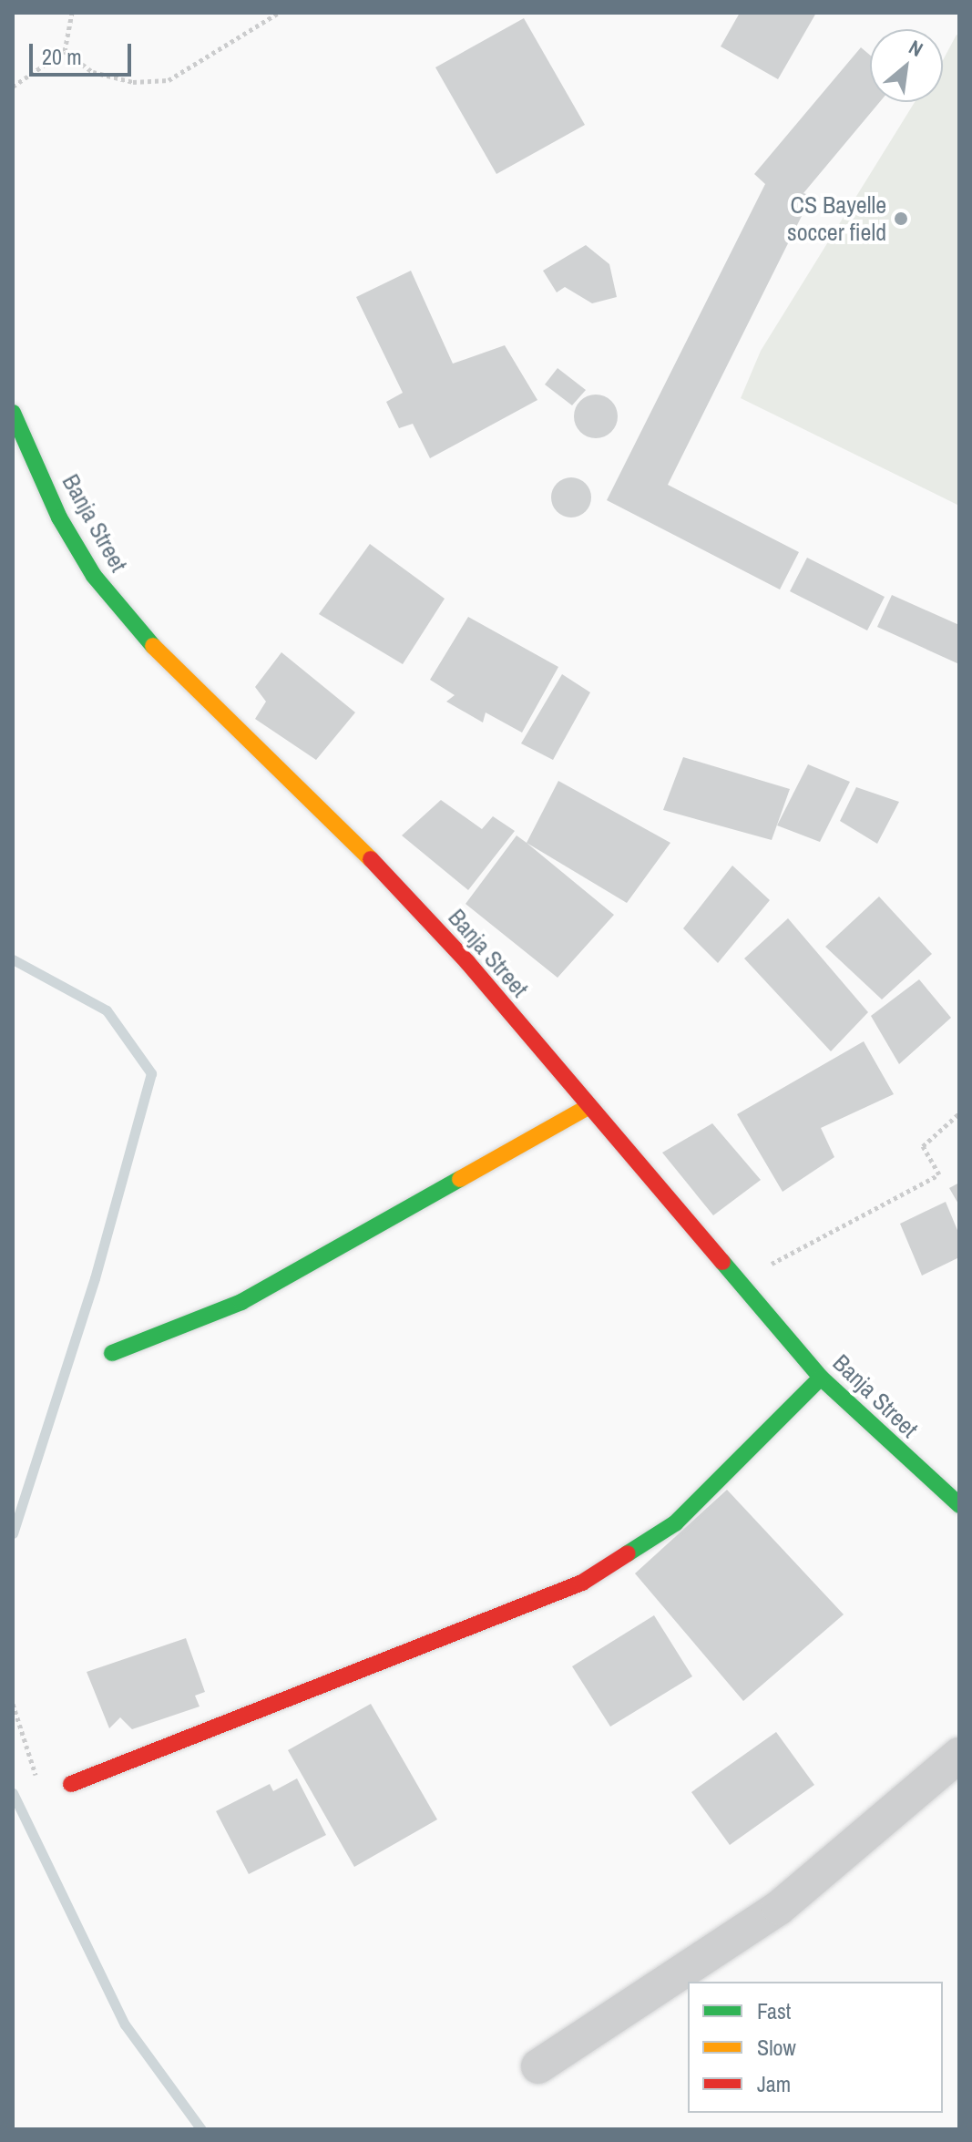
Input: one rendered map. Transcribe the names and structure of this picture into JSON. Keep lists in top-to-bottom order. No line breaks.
{"streets":{"street":["Banja Street"]},"places":["CS Bayelle soccer field"],"legend":["Fast","Slow","Jam"],"scale_bar":"20 m","north":"top right"}
